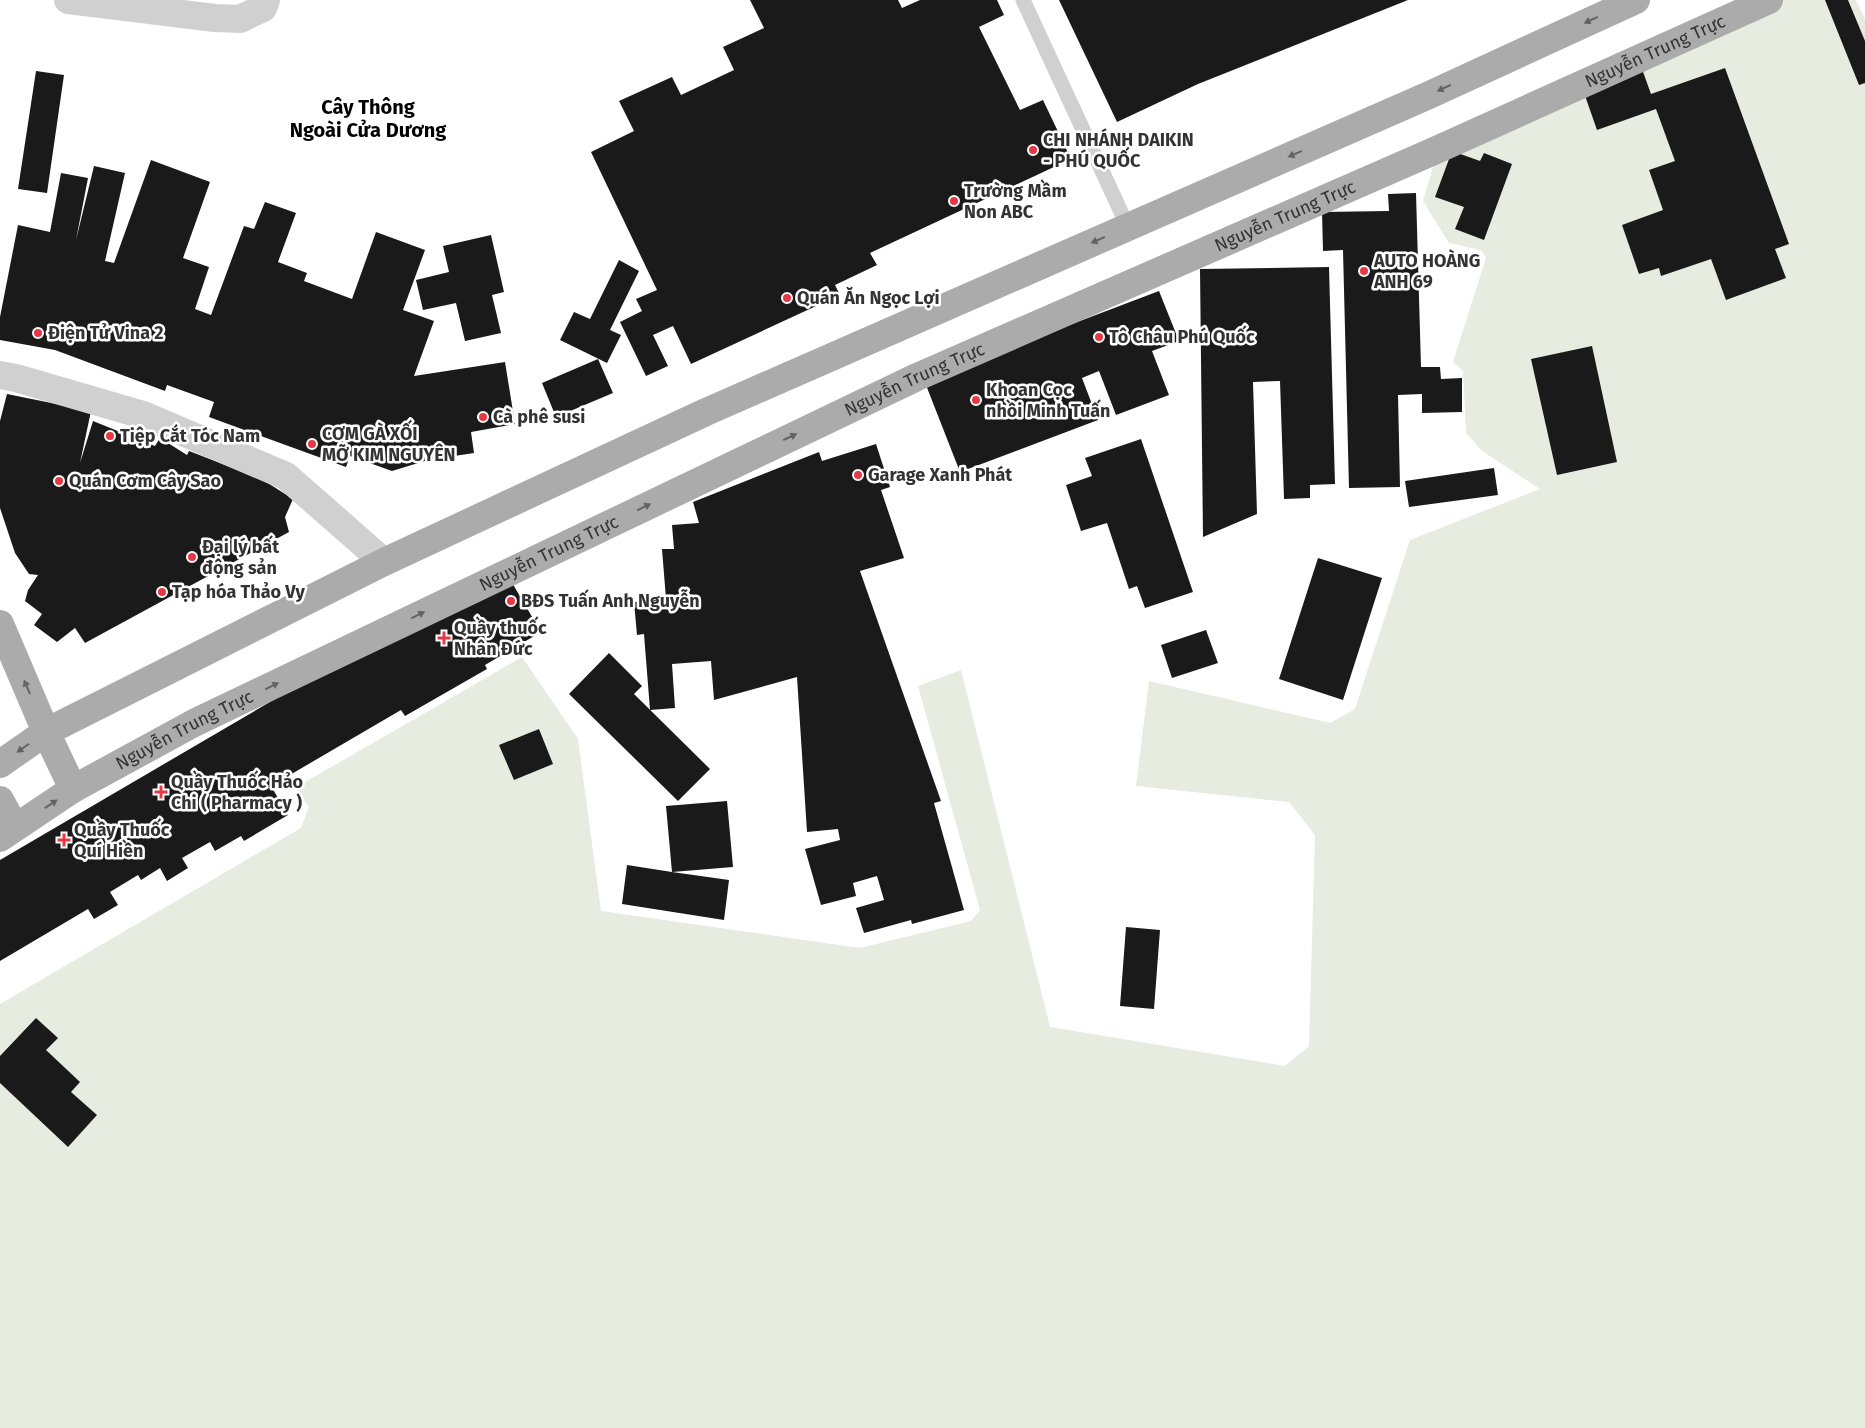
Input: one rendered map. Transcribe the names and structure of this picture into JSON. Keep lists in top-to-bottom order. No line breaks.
{"streets":{"main road":["Nguyễn Trung Trực"]},"districts":["Cây Thông Ngoài Cửa Dương"],"places":{"other":["CHI NHÁNH DAIKIN - PHÚ QUỐC","Trường Mầm Non ABC","AUTO HOÀNG ANH 69","Quán Ăn Ngọc Lợi","Điện Tử Vina 2","Tô Châu Phú Quốc","Khoan Cọc nhồi Minh Tuấn","Cà phê susi","Tiệp Cắt Tóc Nam","CƠM GÀ XỐI MỠ KIM NGUYÊN","Garage Xanh Phát","Quán Cơm Cây Sao","Đại lý bất động sản","Tạp hóa Thảo Vy","BĐS Tuấn Anh Nguyễn"],"health":["Quầy thuốc Nhân Đức","Quầy Thuốc Hảo Chi ( Pharmacy )","Quầy Thuốc Quí Hiền"]}}
